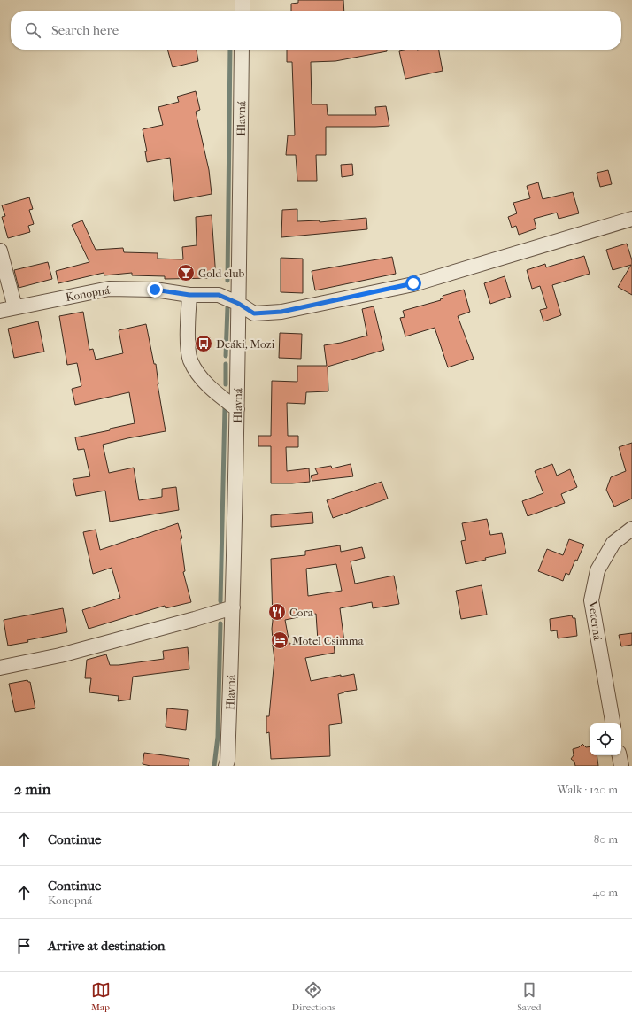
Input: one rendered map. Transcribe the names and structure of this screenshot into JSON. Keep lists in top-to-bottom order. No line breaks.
{"streets":{"street":["Hlavná","Konopná","Veterná"]},"crossings":[["Hlavná","Konopná"]],"places":{"bar":["Gold club"],"bus stop":["Deáki, Mozi"],"restaurant":["Cora"],"hotel":["Motel Csimma"]},"page":{"search":"Search here","heading":["2 min","Walk · 120 m"],"list":[["Continue","80 m"],["Continue","Konopná","40 m"],"Arrive at destination"],"nav":["Map","Directions","Saved"]}}
